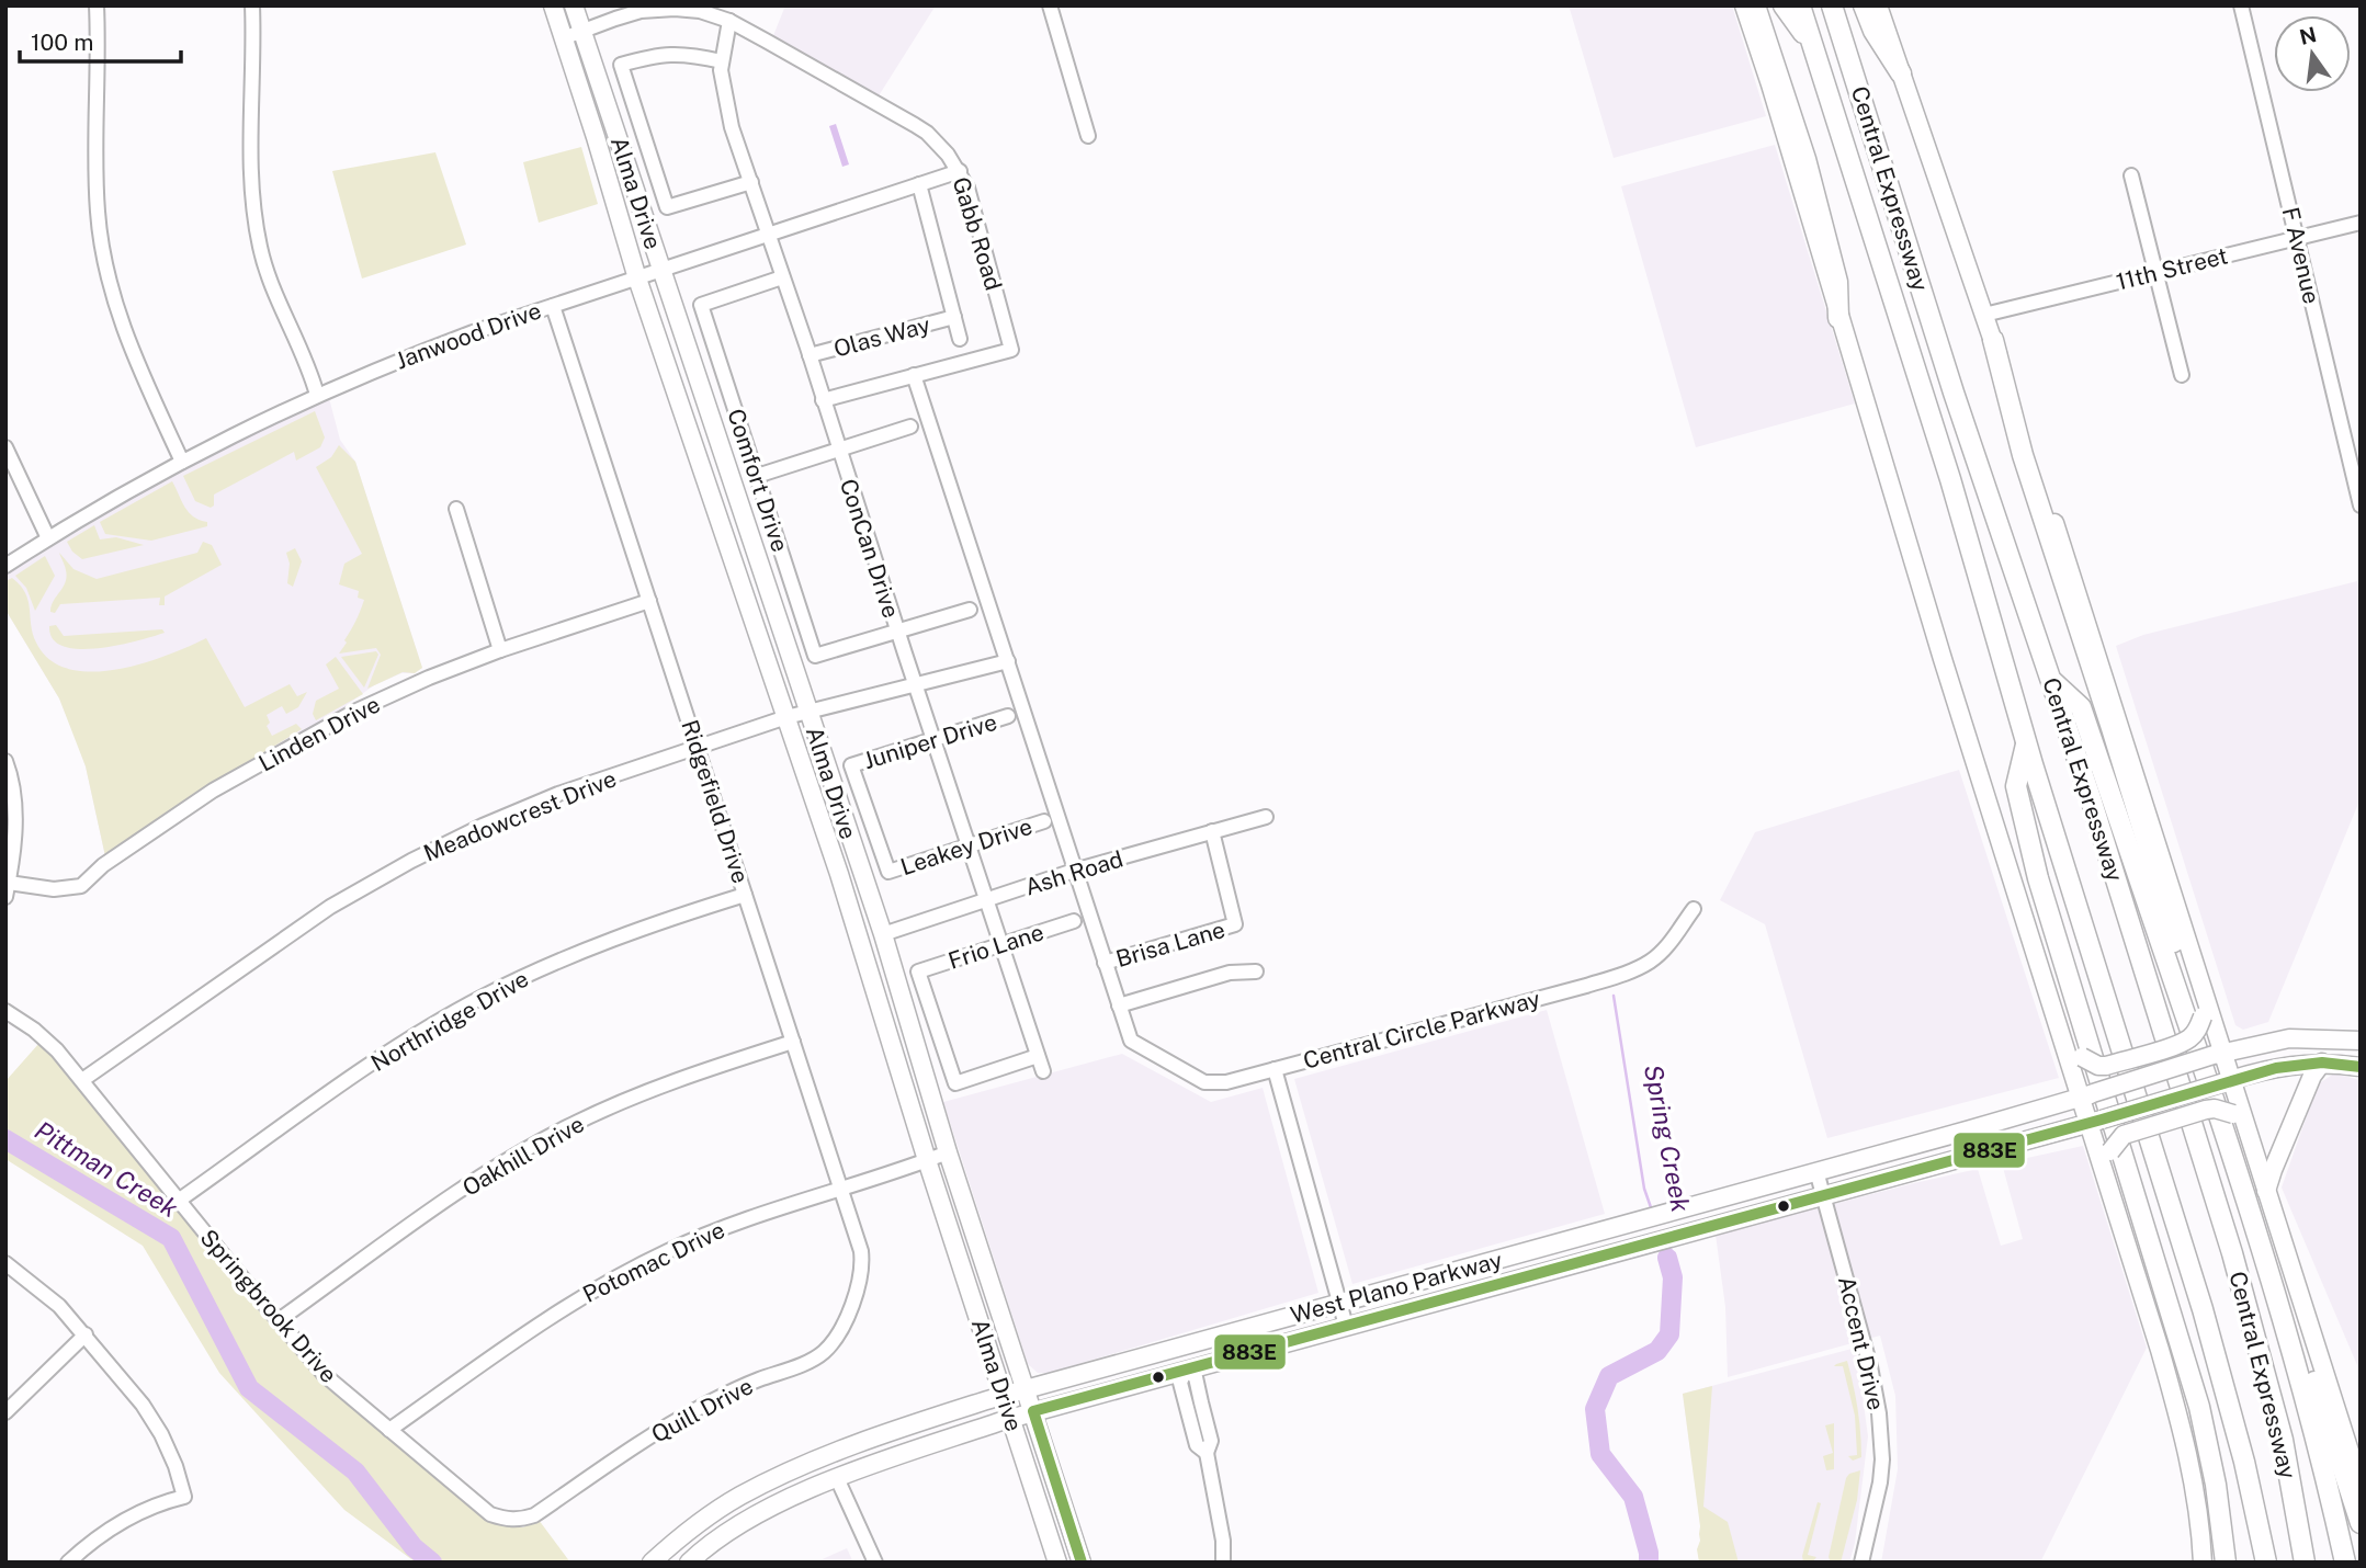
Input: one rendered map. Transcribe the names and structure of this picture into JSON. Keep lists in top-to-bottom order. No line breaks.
{"streets":{"highway":["Central Expressway"],"main road":["Alma Drive","West Plano Parkway"],"street":["Gabb Road","F Avenue","11th Street","Janwood Drive","Olas Way","Comfort Drive","ConCan Drive","Linden Drive","Juniper Drive","Ridgefield Drive","Meadowcrest Drive","Leakey Drive","Ash Road","Brisa Lane","Frio Lane","Northridge Drive","Central Circle Parkway","Oakhill Drive","Potomac Drive","Springbrook Drive","Accent Drive","Quill Drive"]},"crossings":[["Central Expressway","11th Street"],["Central Expressway","West Plano Parkway"],["Alma Drive","Janwood Drive"],["Alma Drive","Meadowcrest Drive"],["Alma Drive","Ash Road"],["Alma Drive","Potomac Drive"],["Alma Drive","West Plano Parkway"],["Gabb Road","Janwood Drive"],["Gabb Road","ConCan Drive"],["F Avenue","11th Street"],["Janwood Drive","ConCan Drive"],["Janwood Drive","Ridgefield Drive"],["Olas Way","ConCan Drive"],["Comfort Drive","ConCan Drive"],["ConCan Drive","Juniper Drive"],["ConCan Drive","Meadowcrest Drive"],["ConCan Drive","Leakey Drive"],["ConCan Drive","Ash Road"],["ConCan Drive","Frio Lane"],["Linden Drive","Ridgefield Drive"],["Juniper Drive","Leakey Drive"],["Ridgefield Drive","Meadowcrest Drive"],["Ridgefield Drive","Northridge Drive"],["Ridgefield Drive","Oakhill Drive"],["Ridgefield Drive","Potomac Drive"],["Ridgefield Drive","Quill Drive"],["Meadowcrest Drive","Springbrook Drive"],["Ash Road","Brisa Lane"],["Northridge Drive","Springbrook Drive"],["Oakhill Drive","Springbrook Drive"],["Potomac Drive","Springbrook Drive"],["West Plano Parkway","Accent Drive"],["Springbrook Drive","Quill Drive"]],"water":["Spring Creek","Pittman Creek"],"lines":["transit line 883E"],"scale_bar":"100 m","north":"top"}
